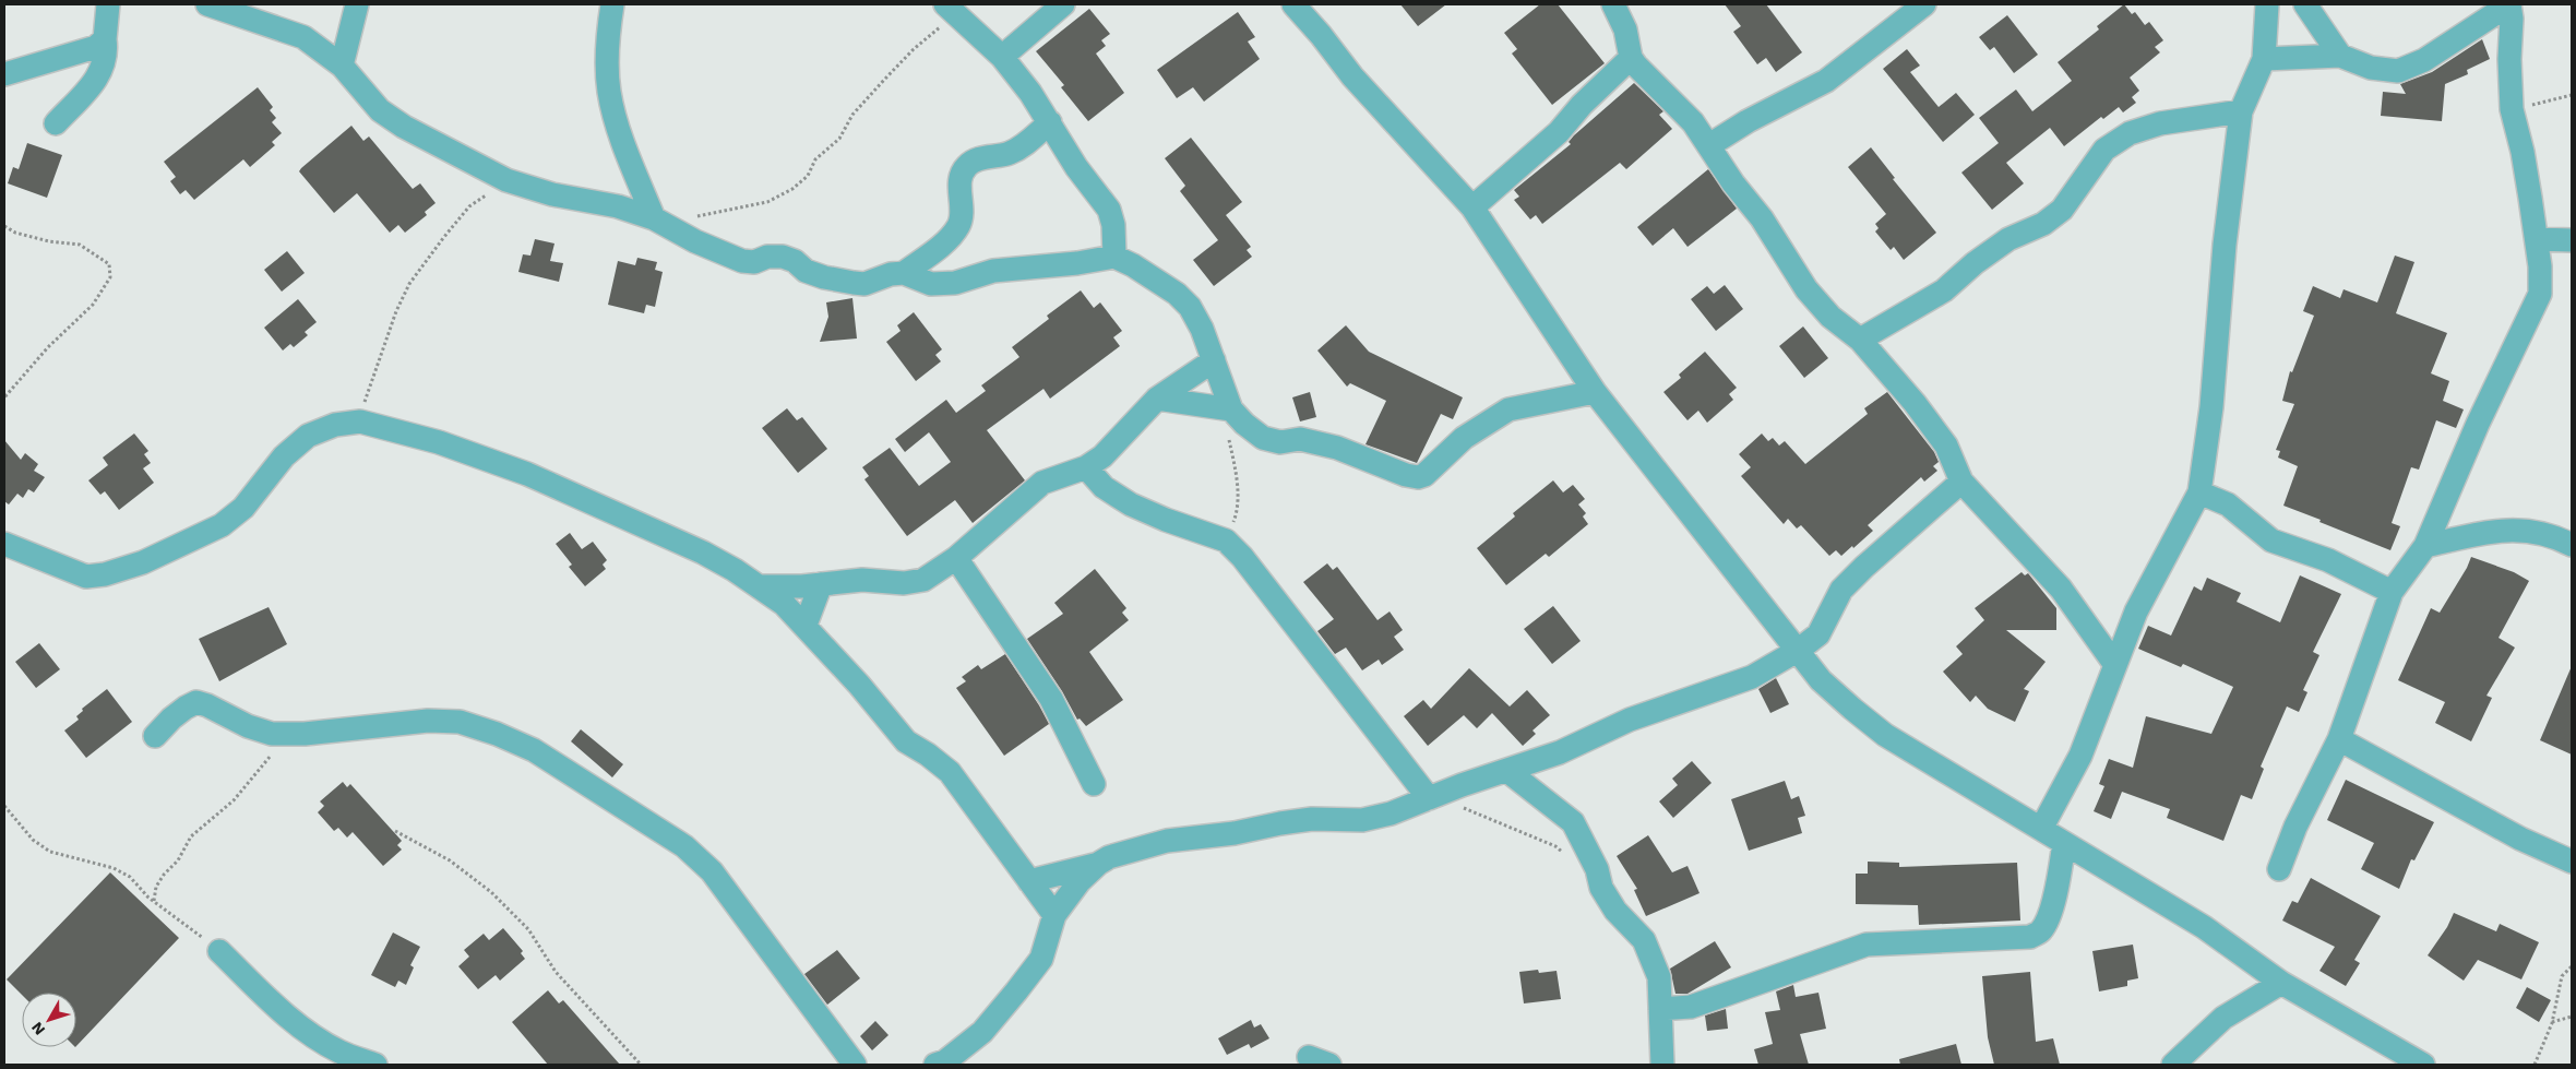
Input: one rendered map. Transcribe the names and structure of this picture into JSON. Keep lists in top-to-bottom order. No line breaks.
{"north":"bottom left"}
